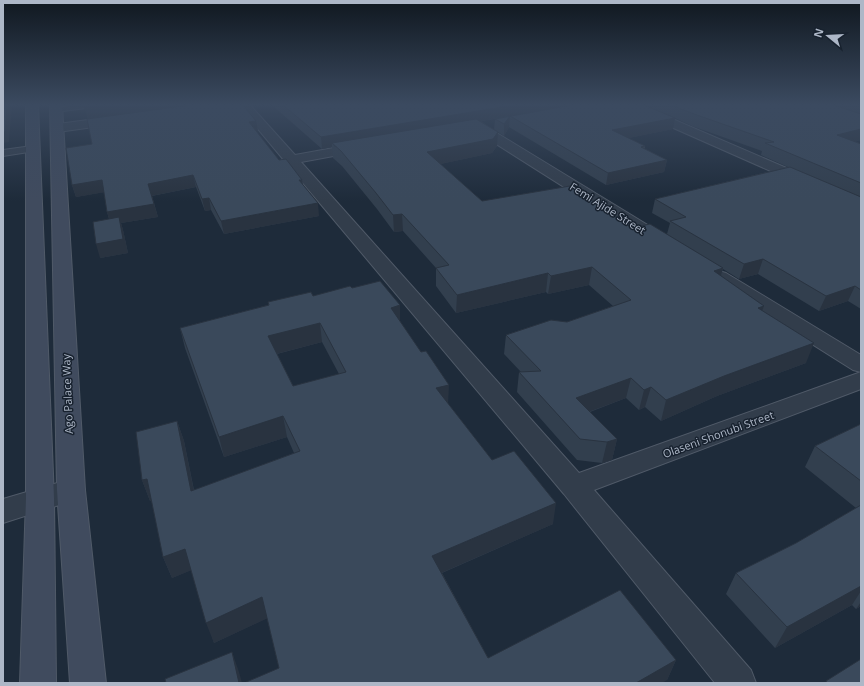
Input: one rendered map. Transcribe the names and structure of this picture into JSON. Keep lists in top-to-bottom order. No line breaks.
{"streets":{"main road":["Ago Palace Way"],"street":["Femi Ajide Street","Olaseni Shonubi Street"]},"north":"left"}
